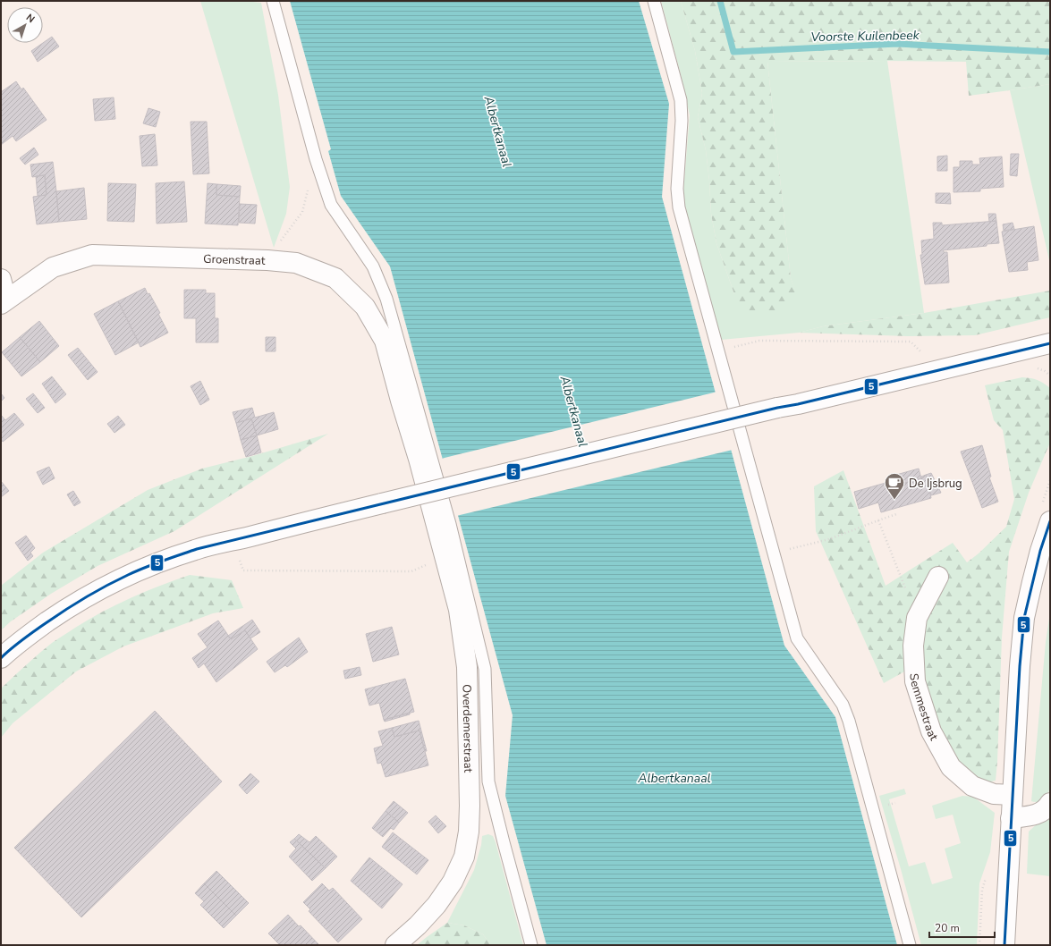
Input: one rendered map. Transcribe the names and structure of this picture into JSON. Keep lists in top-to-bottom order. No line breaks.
{"streets":{"street":["Groenstraat","Semmestraat","Overdemerstraat"]},"crossings":[["Groenstraat","Overdemerstraat"]],"water":["Voorste Kuilenbeek","Albertkanaal"],"places":{"cafe":["De Ijsbrug"]},"lines":["transit line 5"],"scale_bar":"20 m","north":"top right"}
